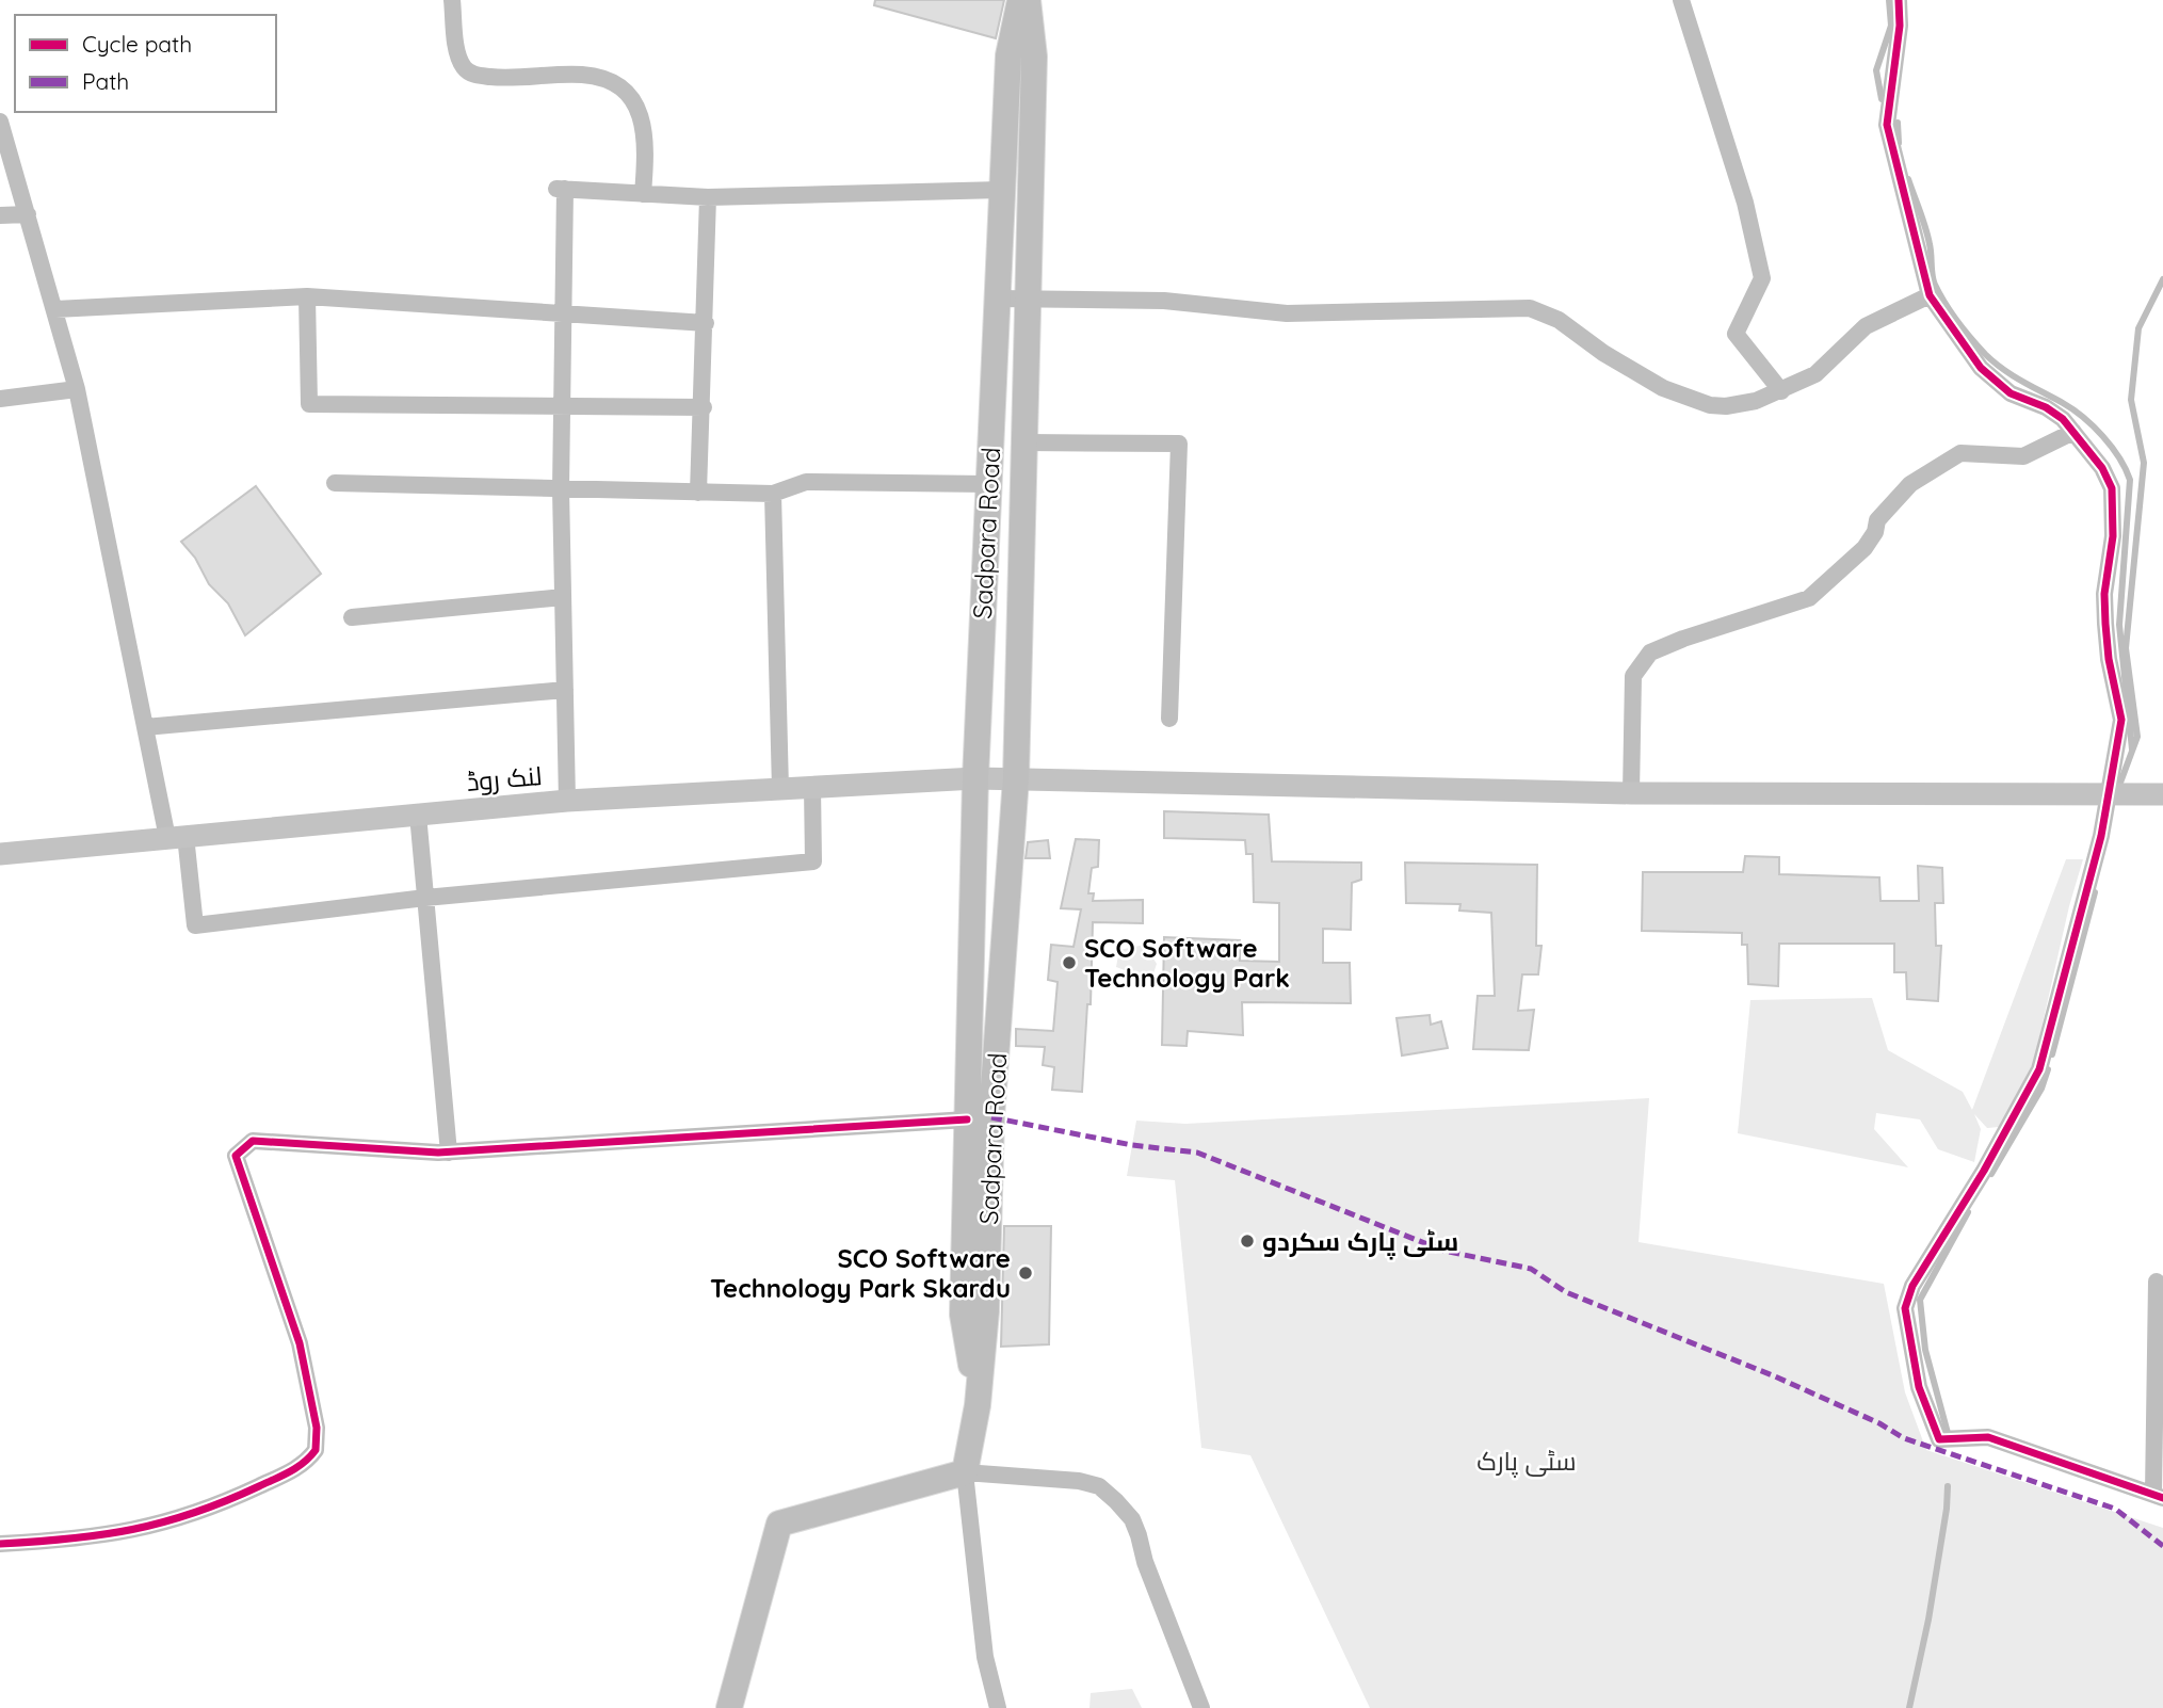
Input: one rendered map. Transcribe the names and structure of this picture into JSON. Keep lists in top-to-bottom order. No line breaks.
{"streets":{"main road":["Sadpara Road","لنک روڈ"]},"crossings":[["Sadpara Road","لنک روڈ"]],"parks":["سٹی پارک"],"places":["SCO Software Technology Park","سٹی پارک سکردو","SCO Software Technology Park Skardu"],"legend":["Cycle path","Path"]}
